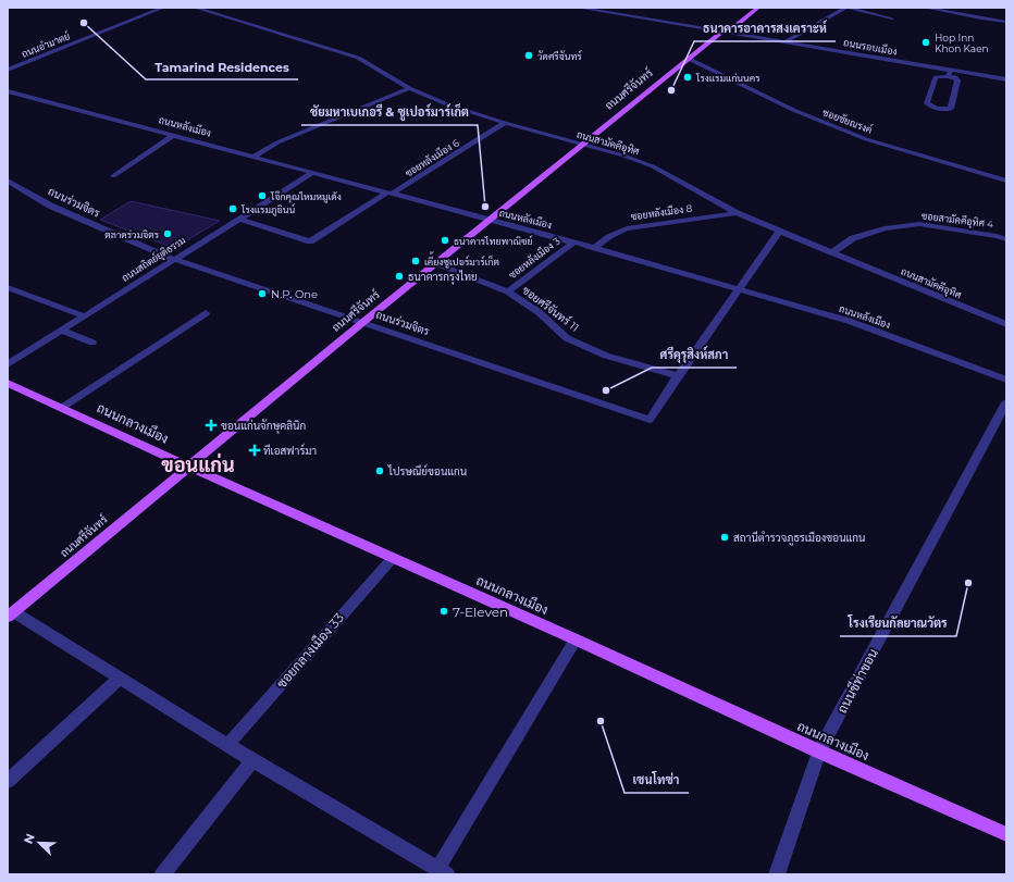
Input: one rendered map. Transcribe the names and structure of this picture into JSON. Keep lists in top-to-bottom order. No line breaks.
{"streets":{"main road":["ถนนศรีจันทร์","ถนนกลางเมือง"],"street":["ถนนอำมาตย์","ถนนรอบเมือง","ซอยชัยณรงค์","ถนนหลังเมือง","ถนนสามัคคีอุทิศ","ซอยหลังเมือง 6","ถนนร่วมจิตร","ซอยหลังเมือง 8","ซอยสามัคคีอุทิศ 4","ซอยหลังเมือง 3","ถนนสถิตย์ยุติธรรม","ซอยศรีจันทร์ 11","ซอยกลางเมือง 33","ถนนชีท่าขอน"]},"crossings":[["ถนนรอบเมือง","ถนนศรีจันทร์"],["ถนนศรีจันทร์","ซอยชัยณรงค์"],["ถนนศรีจันทร์","ถนนหลังเมือง"],["ถนนศรีจันทร์","ถนนสามัคคีอุทิศ"],["ถนนศรีจันทร์","ถนนร่วมจิตร"],["ถนนศรีจันทร์","ซอยศรีจันทร์ 11"],["ถนนศรีจันทร์","ถนนกลางเมือง"],["ถนนหลังเมือง","ซอยหลังเมือง 6"],["ถนนหลังเมือง","ซอยหลังเมือง 8"],["ถนนหลังเมือง","ซอยหลังเมือง 3"],["ถนนหลังเมือง","ถนนสถิตย์ยุติธรรม"],["ถนนสามัคคีอุทิศ","ซอยหลังเมือง 6"],["ถนนสามัคคีอุทิศ","ซอยหลังเมือง 8"],["ถนนสามัคคีอุทิศ","ซอยสามัคคีอุทิศ 4"],["ซอยหลังเมือง 6","ถนนสถิตย์ยุติธรรม"],["ถนนร่วมจิตร","ถนนสถิตย์ยุติธรรม"],["ถนนร่วมจิตร","ซอยศรีจันทร์ 11"],["ซอยหลังเมือง 3","ซอยศรีจันทร์ 11"],["ถนนกลางเมือง","ซอยกลางเมือง 33"],["ถนนกลางเมือง","ถนนชีท่าขอน"]],"districts":["ขอนแก่น"],"places":{"other":["Tamarind Residences","Hop Inn Khon Kaen","วัดศรีจันทร์","โรงแรมแก่นนคร","ธนาคารอาคารสงเคราะห์","โจ๊กคุณไหมหมูเด้ง","ชัยมหาเบเกอรี & ซูเปอร์มาร์เก็ต","โรงแรมภูอินน์","ตลาดร่วมจิตร","ธนาคารไทยพาณิชย์","เคี้ยงซูเปอร์มาร์เก็ต","ธนาคารกรุงไทย","N.P. One","ศรีคุรุสิงห์สภา","ไปรษณีย์ขอนแกน","สถานีตำรวจภูธรเมืองขอนแกน","โรงเรียนกัลยาณวัตร","7-Eleven","เซนโทซ่า"],"health":["ขอนแก่นจักษุคลินิก","ทีเอสฟาร์มา"]},"north":"top left"}
